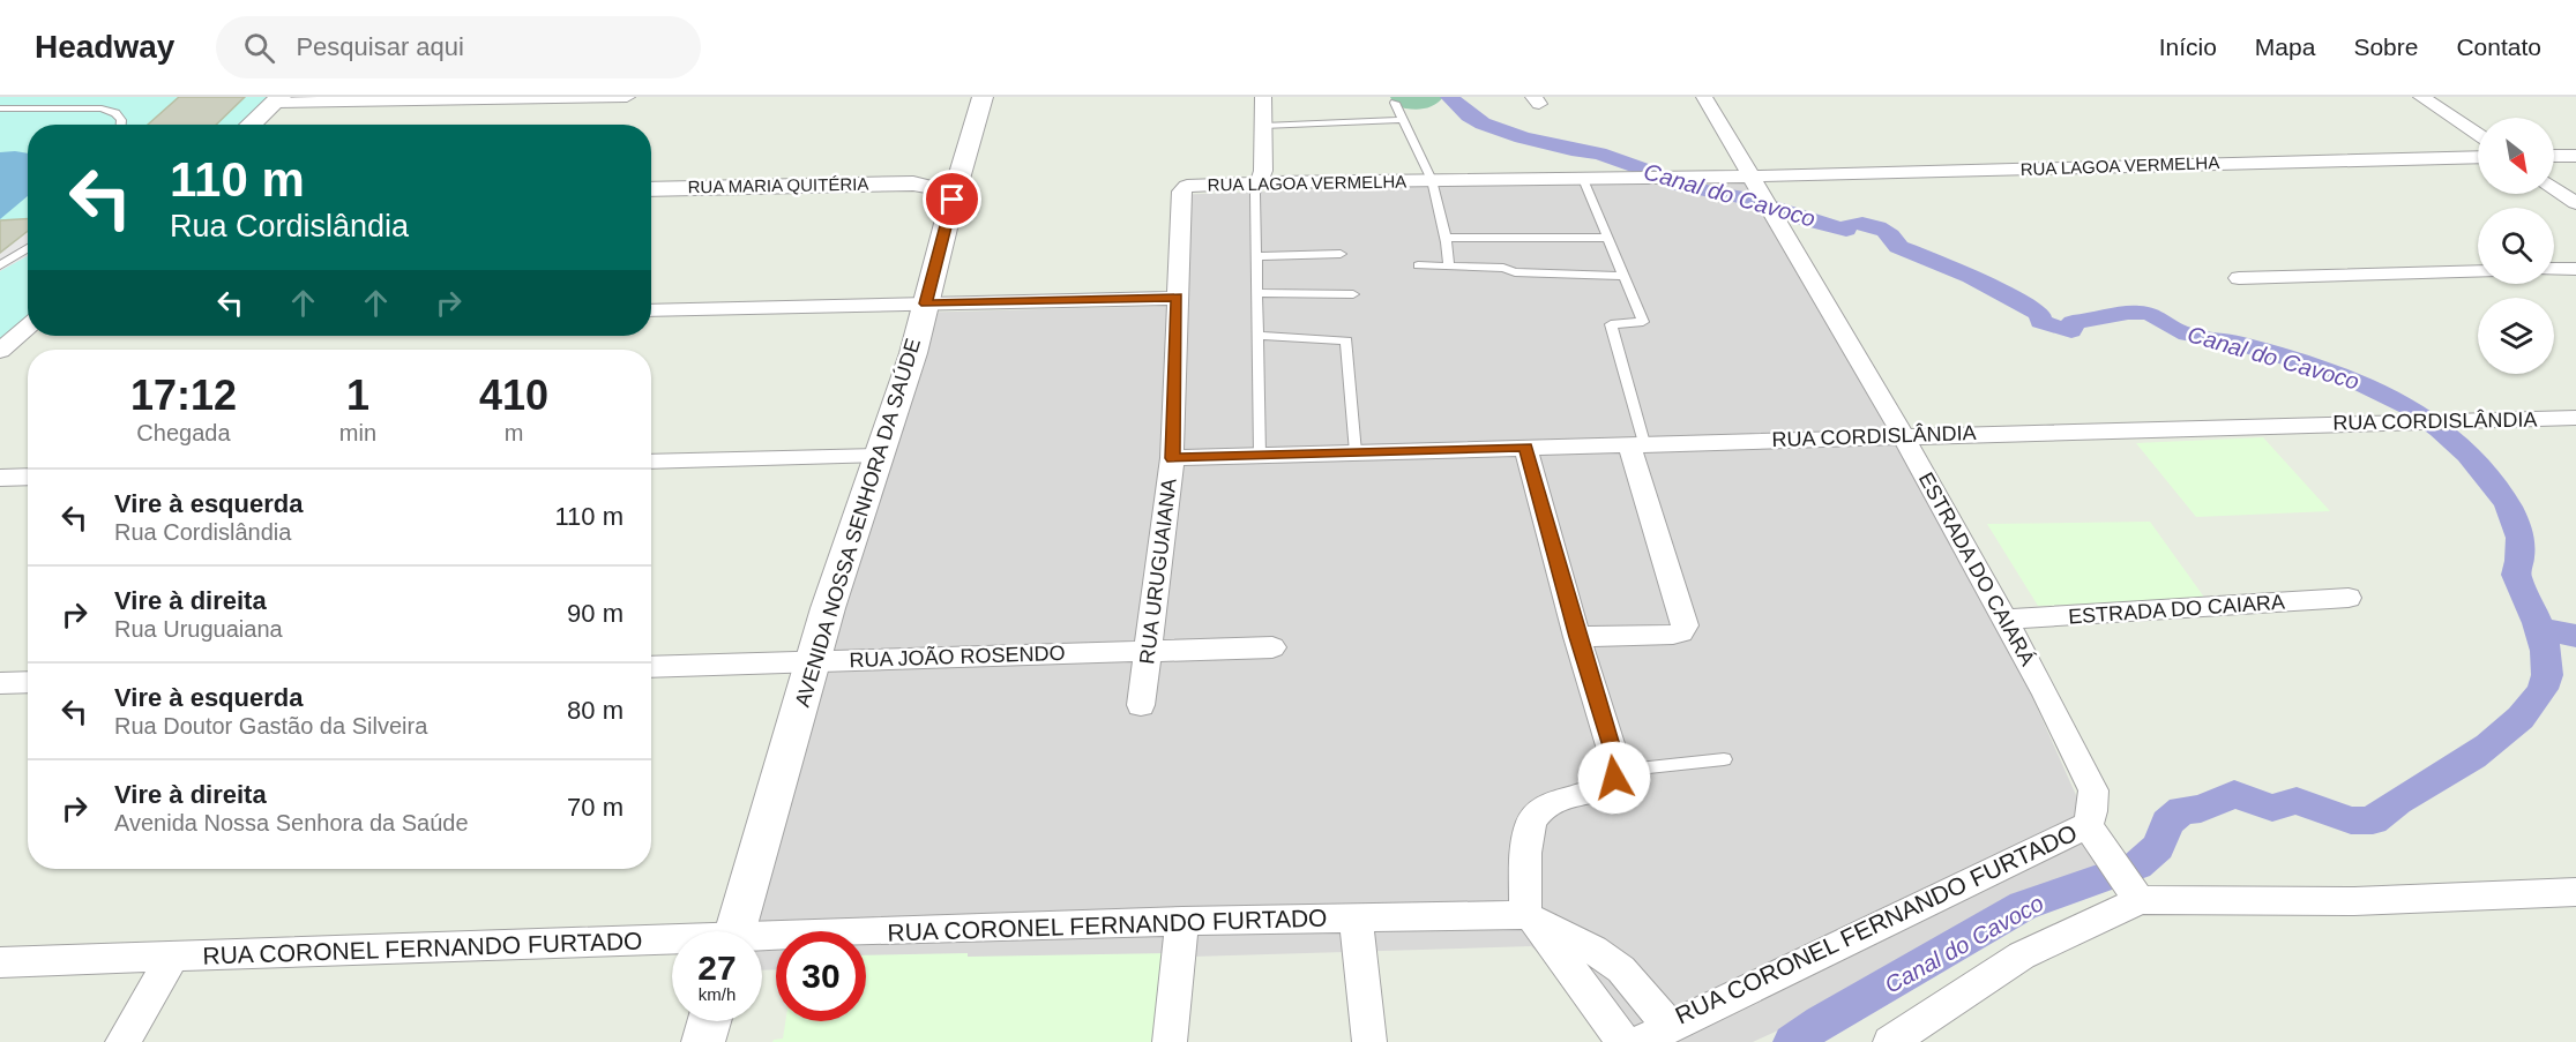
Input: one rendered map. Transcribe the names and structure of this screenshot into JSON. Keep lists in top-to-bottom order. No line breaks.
{"streets":{"street":["RUA LAGOA VERMELHA","RUA MARIA QUITÉRIA","RUA CORDISLÂNDIA","AVENIDA NOSSA SENHORA DA SAÚDE","ESTRADA DO CAIARÁ","RUA URUGUAIANA","ESTRADA DO CAIARA","RUA JOÃO ROSENDO","RUA CORONEL FERNANDO FURTADO"]},"crossings":[["RUA LAGOA VERMELHA","ESTRADA DO CAIARÁ"],["RUA LAGOA VERMELHA","RUA URUGUAIANA"],["RUA MARIA QUITÉRIA","AVENIDA NOSSA SENHORA DA SAÚDE"],["RUA CORDISLÂNDIA","ESTRADA DO CAIARÁ"],["RUA CORDISLÂNDIA","RUA URUGUAIANA"],["AVENIDA NOSSA SENHORA DA SAÚDE","RUA JOÃO ROSENDO"],["ESTRADA DO CAIARÁ","ESTRADA DO CAIARA"],["ESTRADA DO CAIARÁ","RUA CORONEL FERNANDO FURTADO"],["RUA URUGUAIANA","RUA JOÃO ROSENDO"]],"water":["Canal do Cavoco"],"north":"bottom right","page":{"header":"Headway","search":"Pesquisar aqui","nav":["Início","Mapa","Sobre","Contato"],"turn":["110 m","Rua Cordislândia"],"eta":["17:12","Chegada","1","min","410","m"],"list":[{"name":"Vire à esquerda","note":"Rua Cordislândia","value":"110 m"},{"name":"Vire à direita","note":"Rua Uruguaiana","value":"90 m"},{"name":"Vire à esquerda","note":"Rua Doutor Gastão da Silveira","value":"80 m"},{"name":"Vire à direita","note":"Avenida Nossa Senhora da Saúde","value":"70 m"}],"speed":"27 km/h","limit":"30"}}
